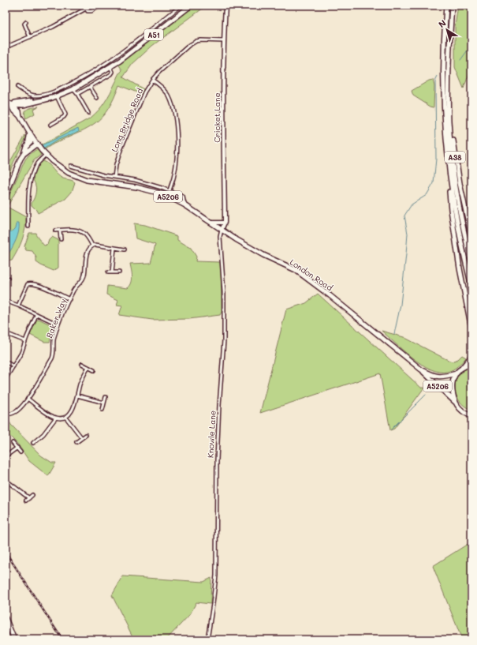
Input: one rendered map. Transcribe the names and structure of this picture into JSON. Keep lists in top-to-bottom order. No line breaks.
{"streets":{"main road":["A51","A38","A5206","London Road"],"street":["Cricket Lane","Long Bridge Road","Baker Way","Knowle Lane"]},"crossings":[["A51","London Road"],["Cricket Lane","Long Bridge Road"],["Cricket Lane","London Road"],["Cricket Lane","Knowle Lane"],["Long Bridge Road","London Road"],["London Road","Knowle Lane"]],"north":"top left"}
